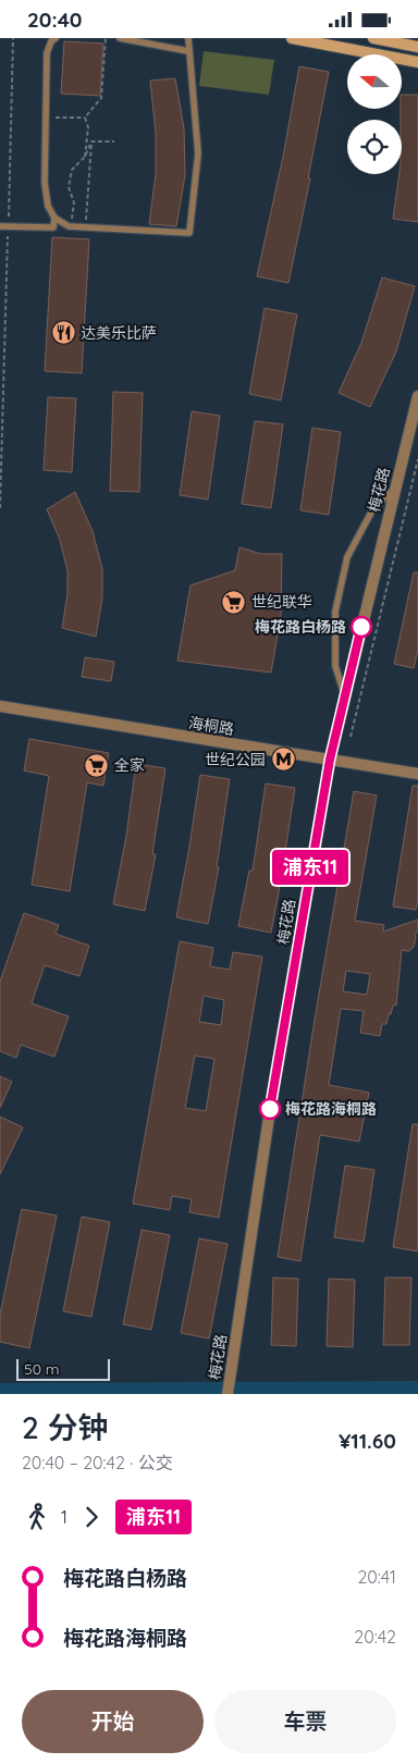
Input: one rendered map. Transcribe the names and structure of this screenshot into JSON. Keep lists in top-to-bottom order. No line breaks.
{"streets":{"street":["梅花路","海桐路"]},"crossings":[["梅花路","海桐路"]],"places":{"restaurant":["达美乐比萨"],"supermarket":["世纪联华","全家"],"other":["梅花路白杨路","梅花路海桐路"],"metro station":["世纪公园"]},"lines":["bus line 浦东11"],"scale_bar":"50 m","north":"left","page":{"status":"20:40","on_map":"浦东11","scale":"50 m","heading":["2 分钟","20:40 – 20:42 · 公交","¥11.60"],"legs":["1","浦东11"],"list":[{"name":"梅花路白杨路","value":"20:41"},{"name":"梅花路海桐路","value":"20:42"}],"buttons":["开始","车票"]}}
